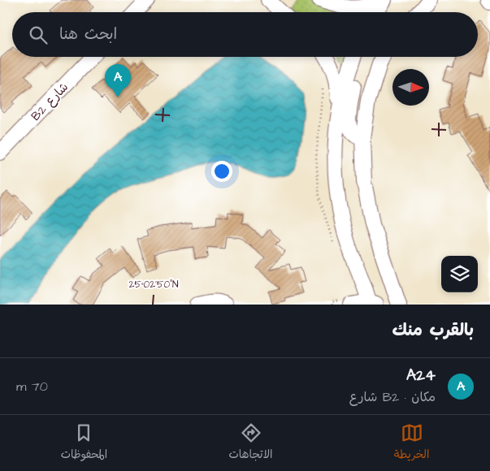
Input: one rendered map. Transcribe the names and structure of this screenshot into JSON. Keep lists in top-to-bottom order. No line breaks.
{"streets":{"street":["B2 شارع"]},"north":"right","page":{"search":"ابحث هنا","pins":"A","heading":"بالقرب منك","list":[{"mark":"A","name":"A24","note":"مكان · B2 شارع","value":"70 m"}],"nav":["الخريطة","الاتجاهات","المحفوظات"]},"coordinates":["25°02'50\"N"]}
